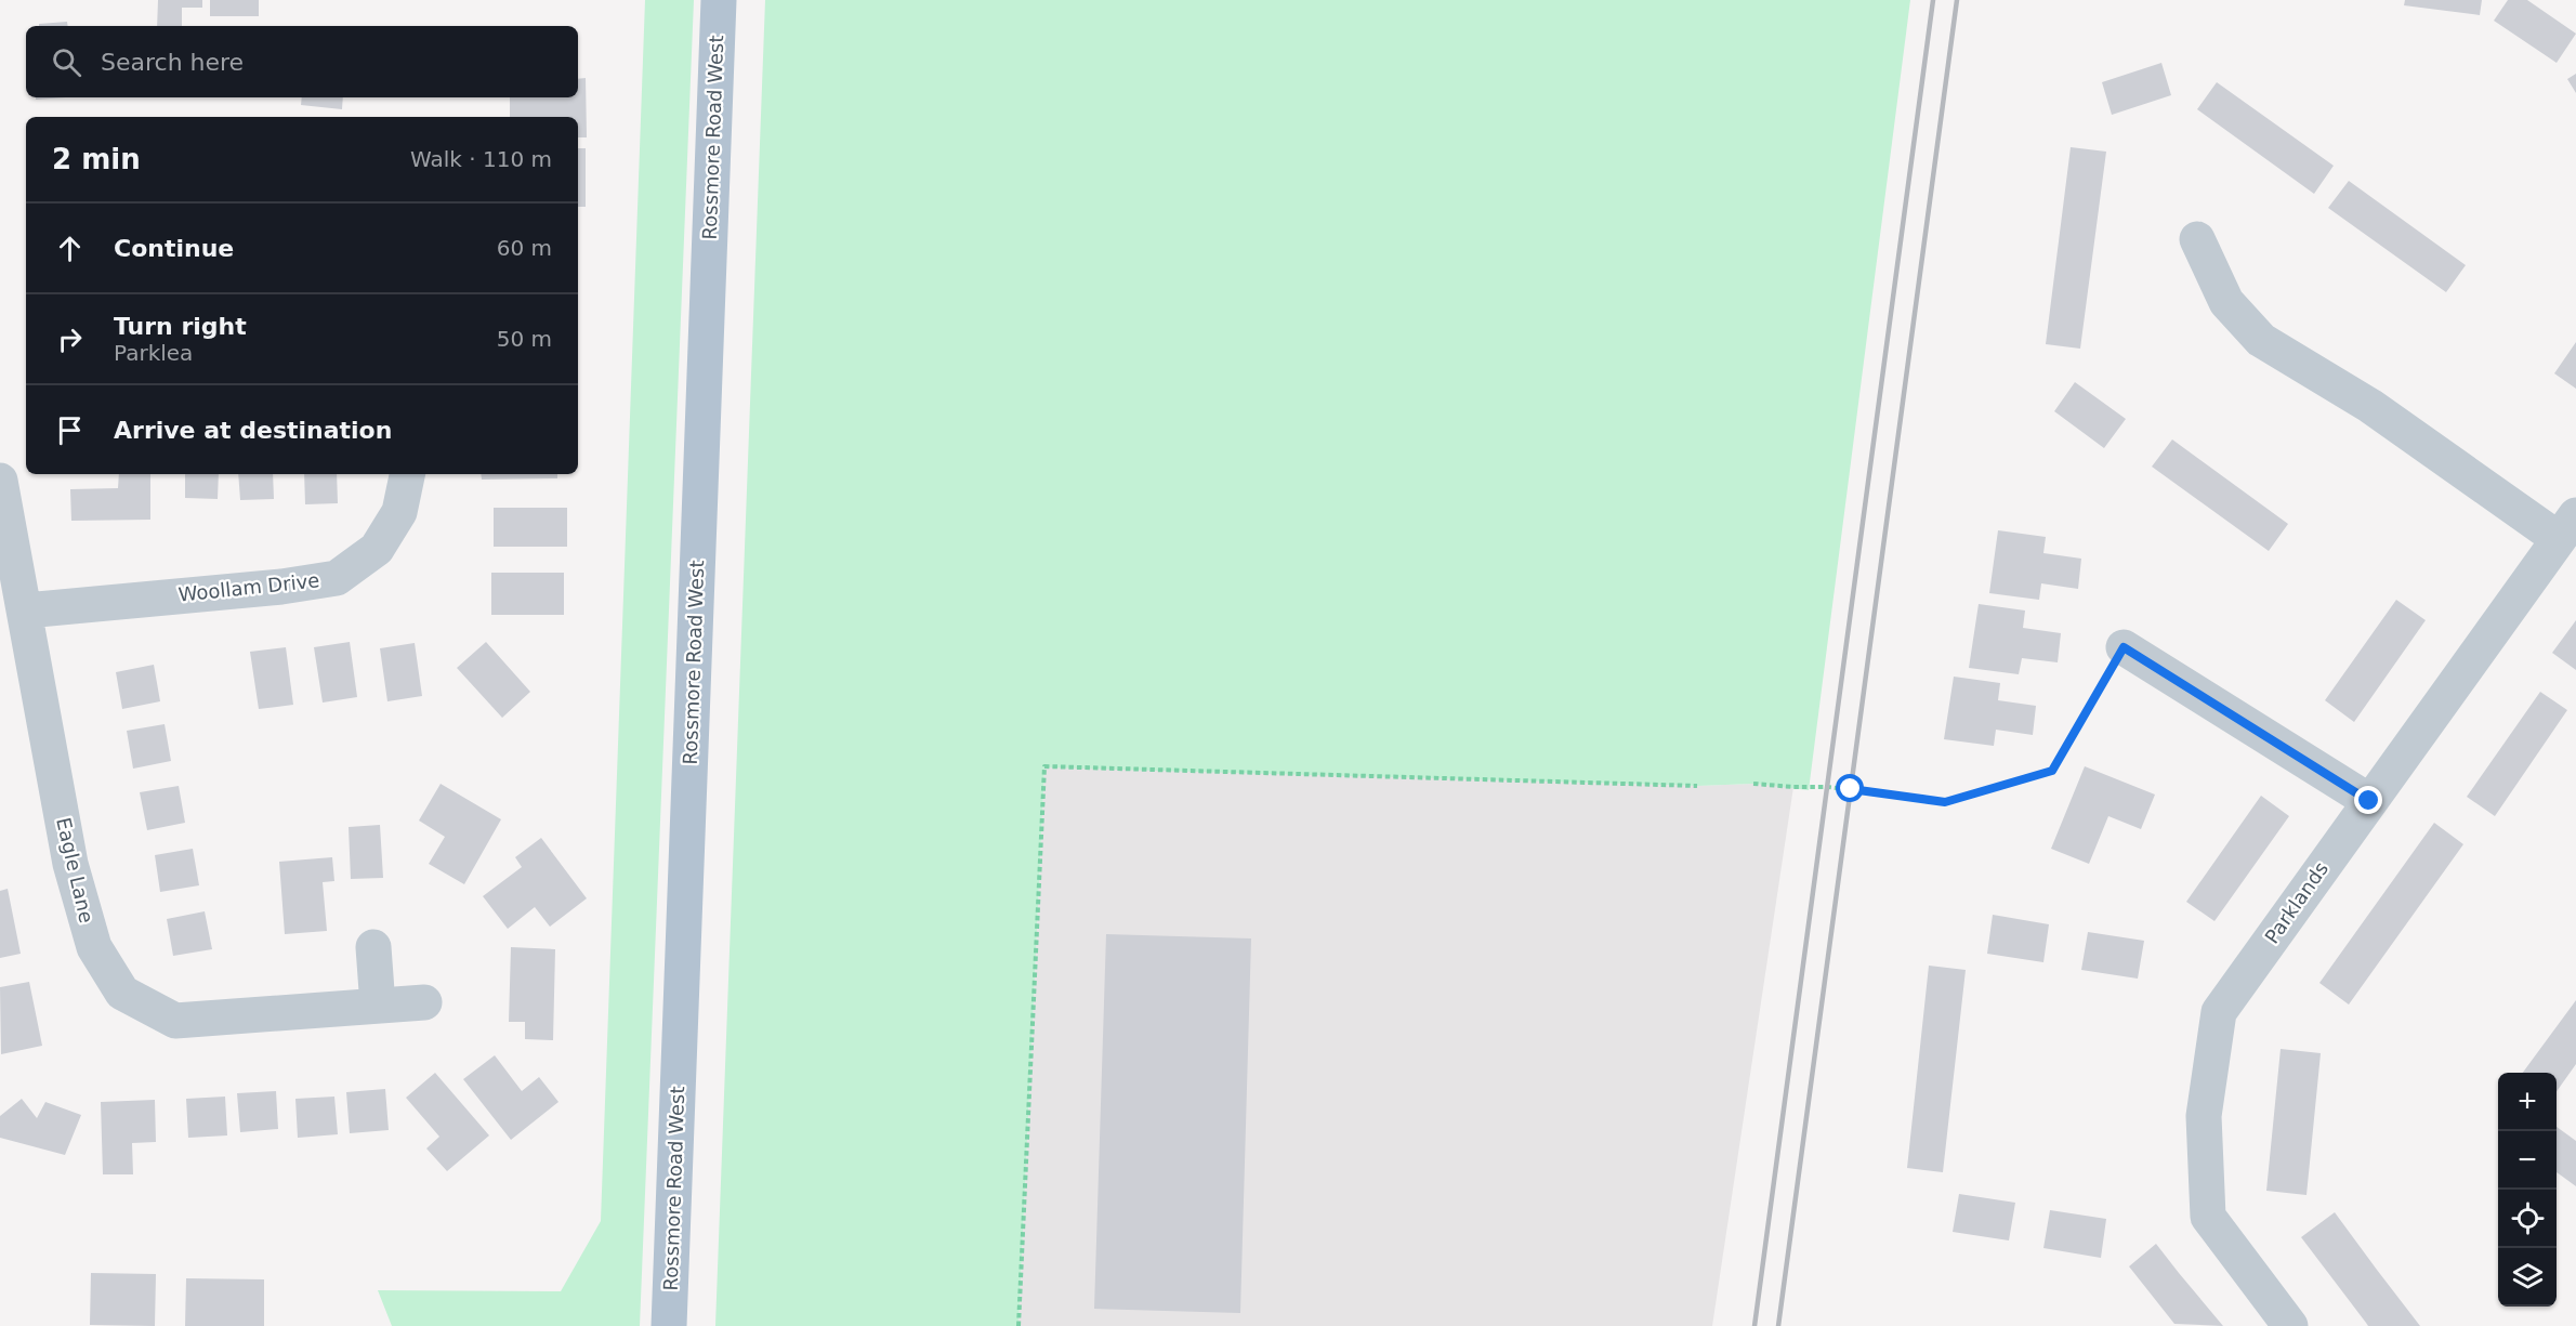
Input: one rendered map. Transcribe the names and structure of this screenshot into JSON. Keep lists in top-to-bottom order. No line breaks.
{"streets":{"main road":["Rossmore Road West"],"street":["Woollam Drive","Eagle Lane","Parklands"]},"crossings":[["Woollam Drive","Eagle Lane"]],"page":{"search":"Search here","heading":["2 min","Walk · 110 m"],"list":[["Continue","60 m"],["Turn right","Parklea","50 m"],"Arrive at destination"],"map_buttons":["+","−"]}}
